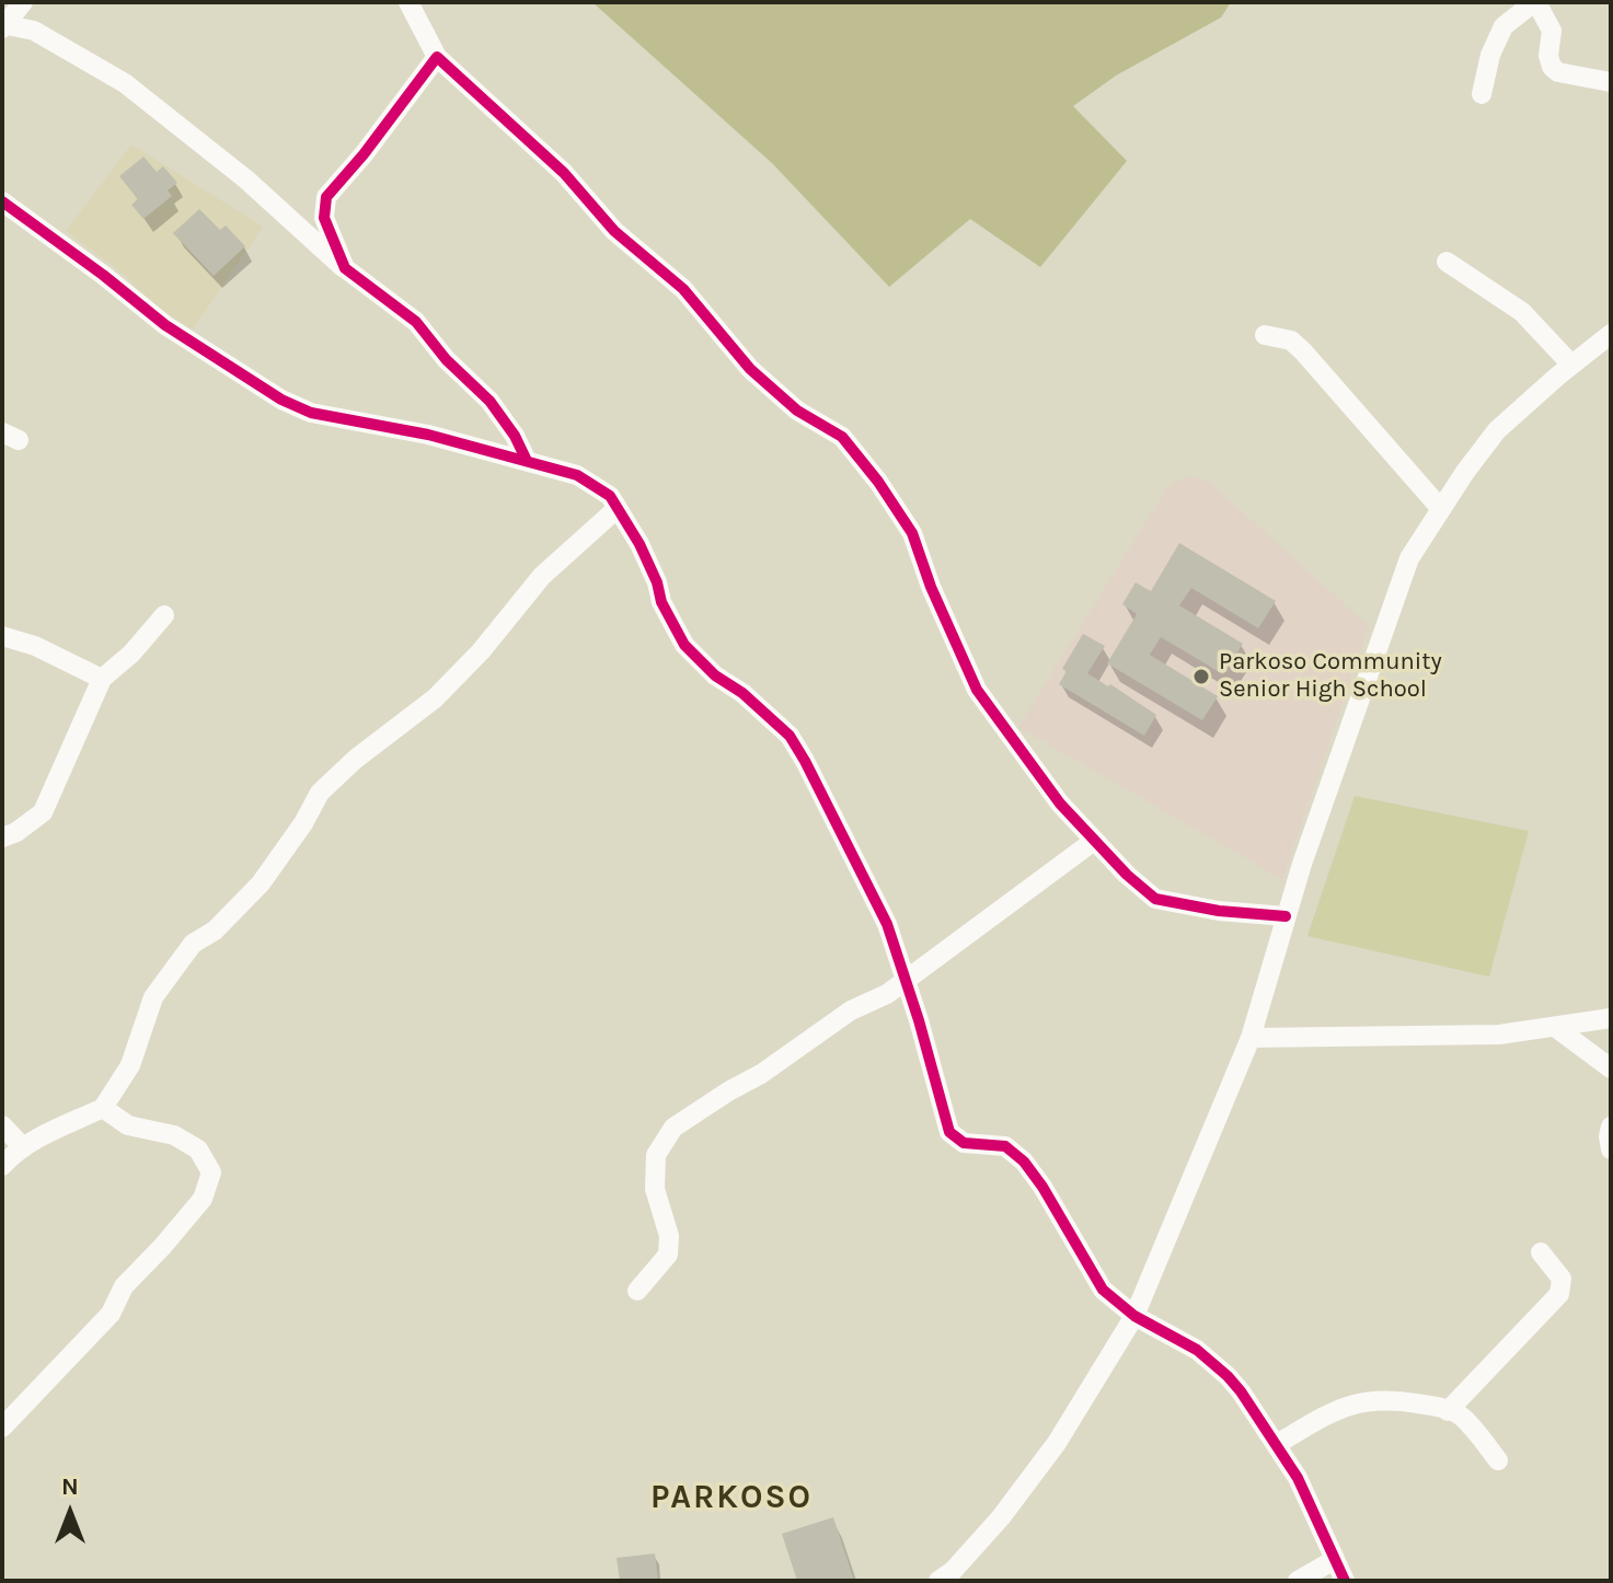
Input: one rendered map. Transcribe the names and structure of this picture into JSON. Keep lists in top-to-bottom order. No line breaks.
{"districts":["PARKOSO"],"places":["Parkoso Community Senior High School"],"north":"top"}
